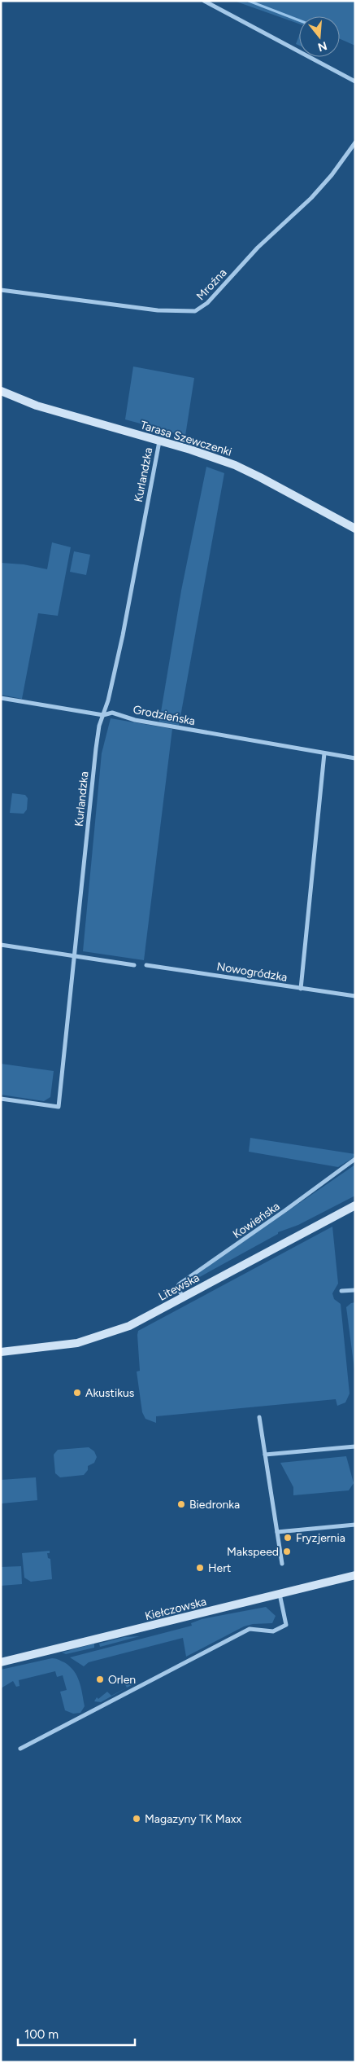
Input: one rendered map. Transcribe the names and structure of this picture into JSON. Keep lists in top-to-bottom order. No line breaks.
{"streets":{"street":["Mroźna","Tarasa Szewczenki","Kurlandzka","Grodzieńska","Nowogródzka","Kowieńska","Litewska","Kiełczowska"]},"crossings":[["Tarasa Szewczenki","Kurlandzka"],["Kurlandzka","Grodzieńska"],["Kowieńska","Litewska"]],"places":["Akustikus","Biedronka","Fryzjernia","Makspeed","Hert","Orlen","Magazyny TK Maxx"],"scale_bar":"100 m","north":"bottom"}
